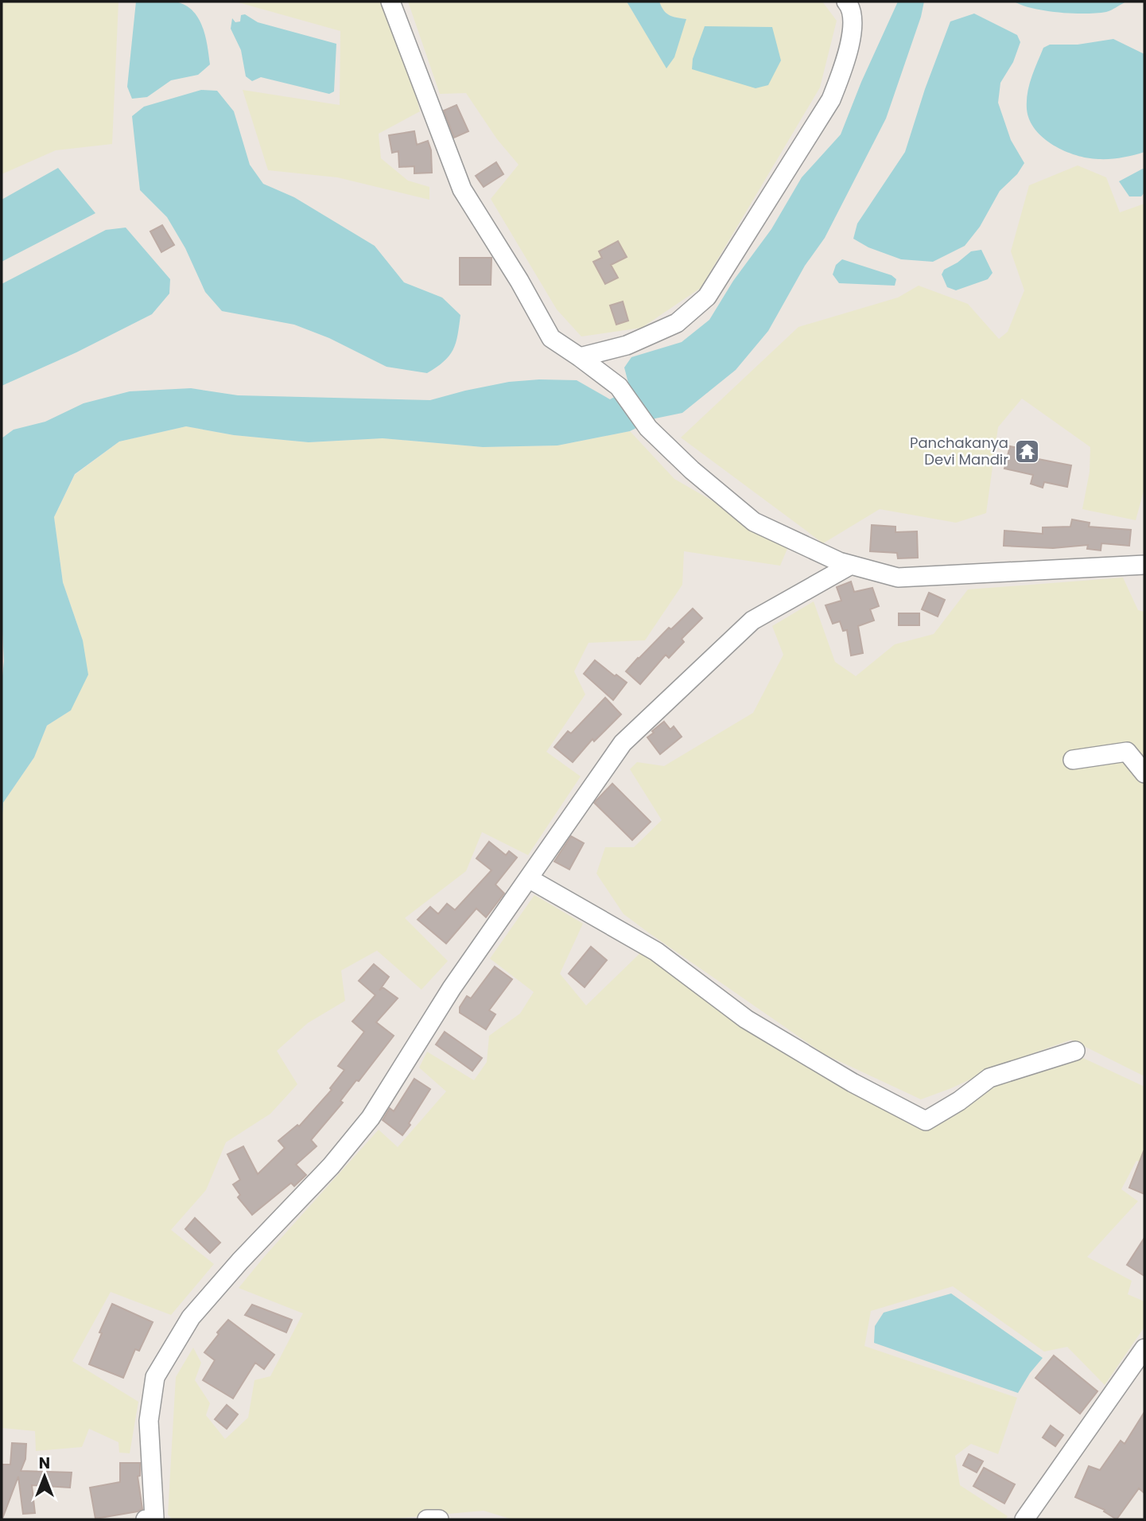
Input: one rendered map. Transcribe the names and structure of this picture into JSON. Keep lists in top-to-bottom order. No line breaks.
{"places":{"temple":["Panchakanya Devi Mandir"]},"north":"top"}
